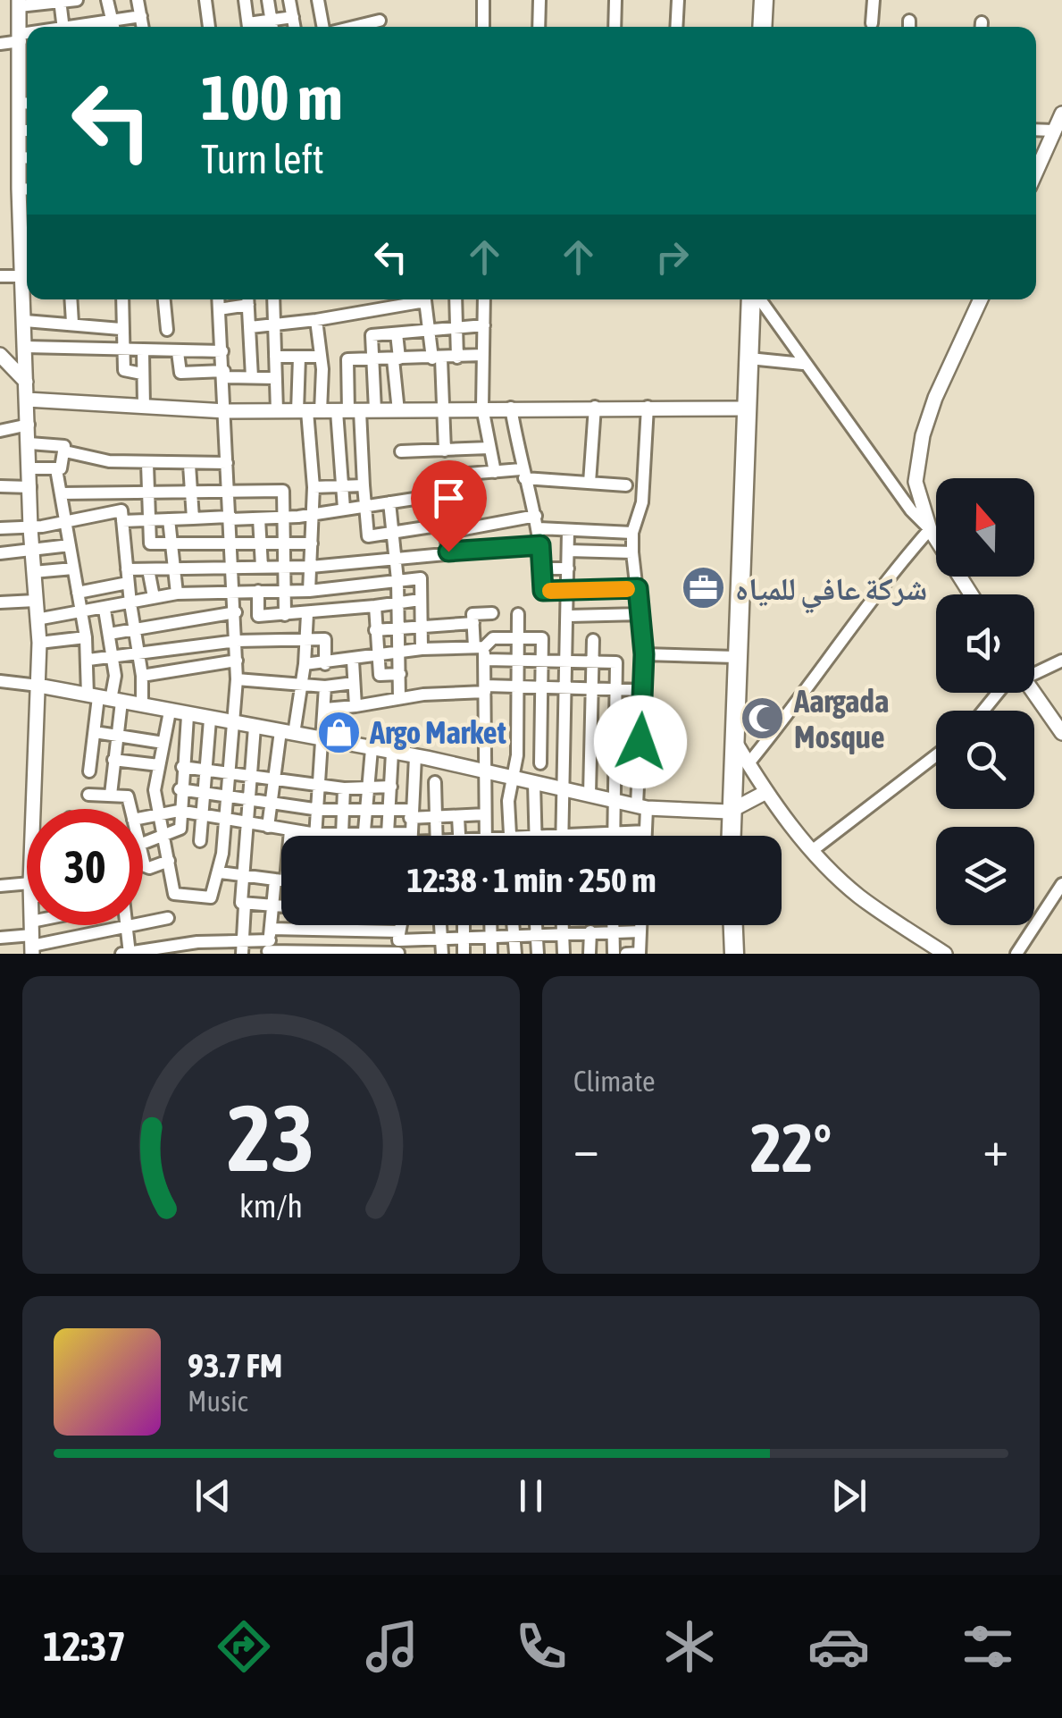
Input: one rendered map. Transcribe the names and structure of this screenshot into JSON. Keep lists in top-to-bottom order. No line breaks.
{"places":{"office":["شركة عافي للمياه"],"mosque":["Aargada Mosque"],"shop":["Argo Market"]},"north":"top","page":{"turn":["100 m","Turn left"],"limit":"30","trip":"12:38 · 1 min · 250 m","tile":"Climate","heat":["−","22°","+"],"song":["93.7 FM","Music"],"tabs":"12:37","gauge":["23","km/h"]}}
